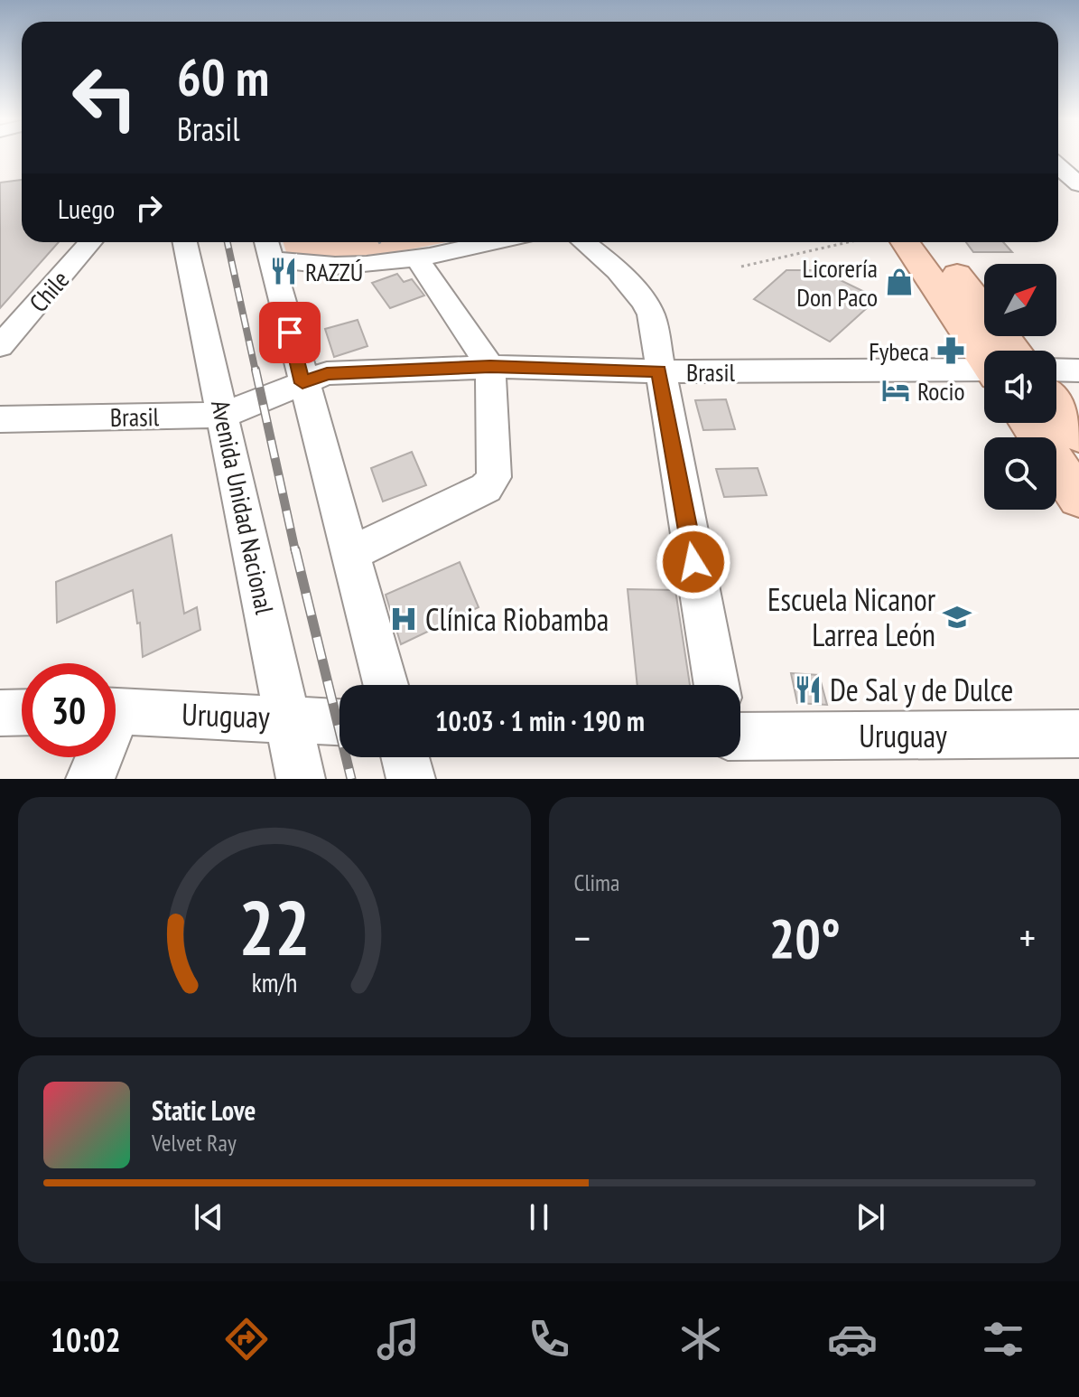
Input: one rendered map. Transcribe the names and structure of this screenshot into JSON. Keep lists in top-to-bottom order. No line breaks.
{"streets":{"street":["Chile","Brasil","Avenida Unidad Nacional","Uruguay"]},"crossings":[["Brasil","Avenida Unidad Nacional"],["Avenida Unidad Nacional","Uruguay"]],"places":{"restaurant":["RAZZÚ","De Sal y de Dulce"],"shop":["Licorería Don Paco"],"pharmacy":["Fybeca"],"hotel":["Rocio"],"school or university":["Escuela Nicanor Larrea León"],"hospital":["Clínica Riobamba"]},"north":"top right","page":{"turn":["60 m","Brasil"],"then":"Luego","limit":"30","trip":"10:03 · 1 min · 190 m","tile":"Clima","heat":["−","20°","+"],"song":["Static Love","Velvet Ray"],"tabs":"10:02","gauge":["22","km/h"]}}
